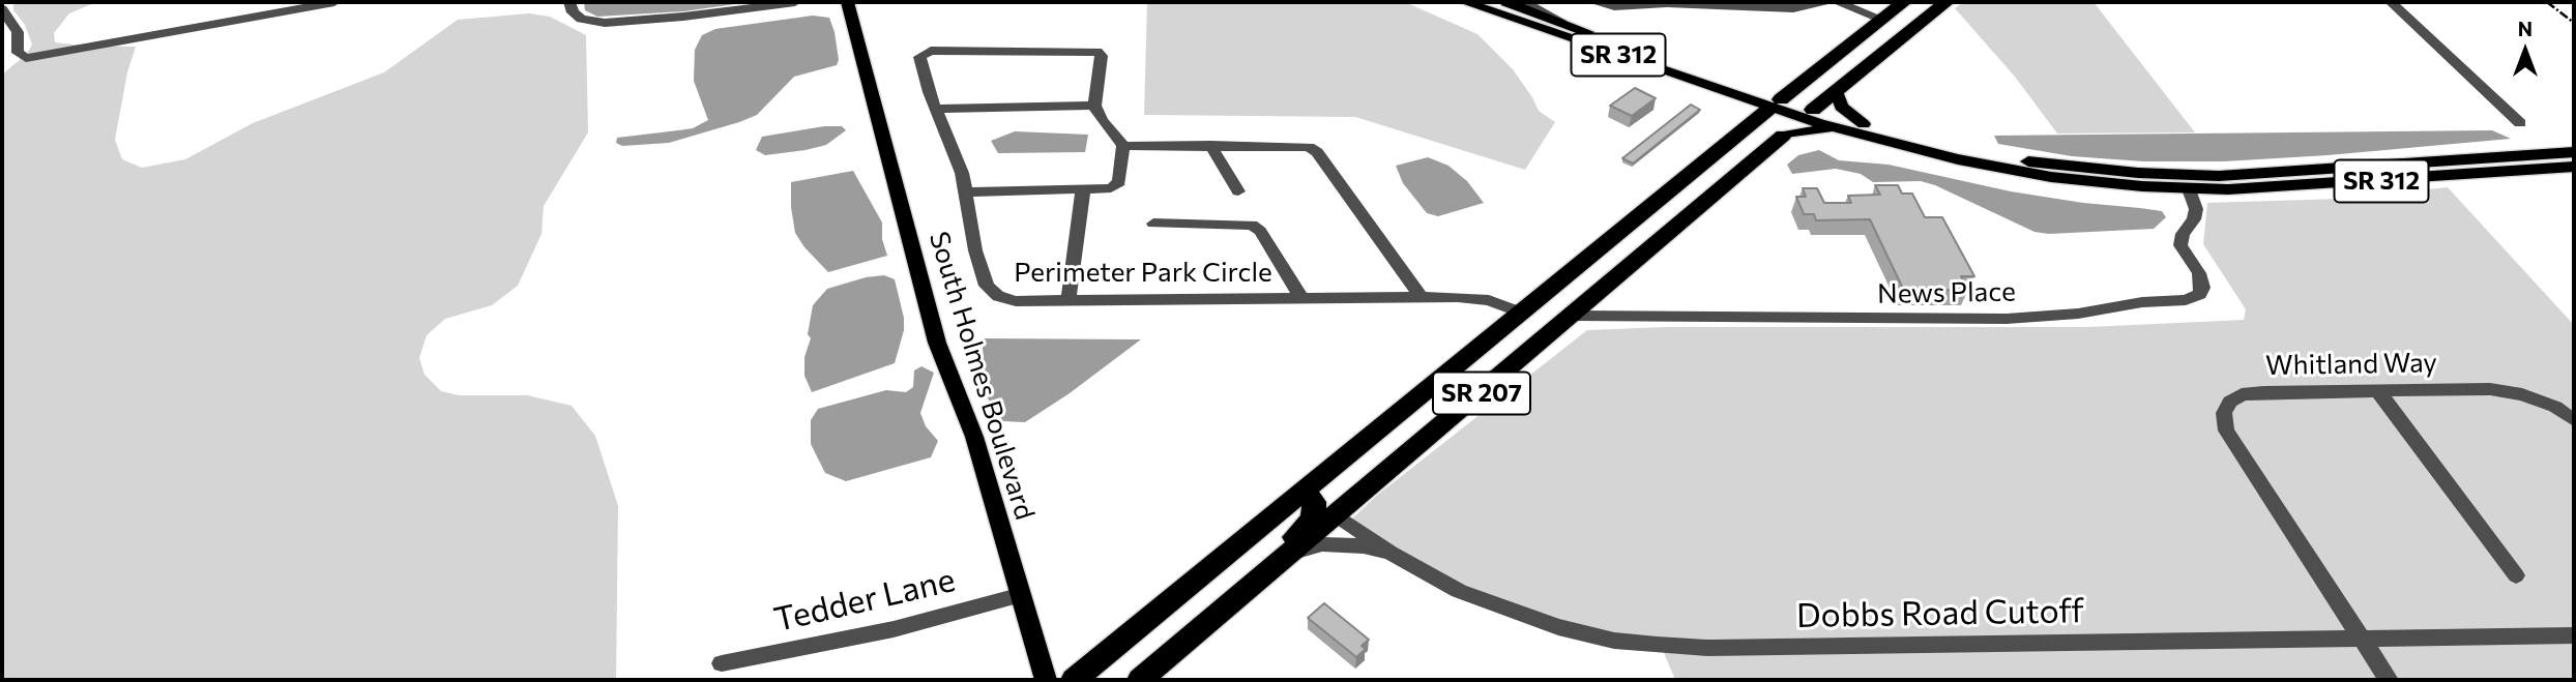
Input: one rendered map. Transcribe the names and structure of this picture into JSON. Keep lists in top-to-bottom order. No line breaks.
{"streets":{"highway":["SR 207"],"main road":["SR 312","South Holmes Boulevard"],"street":["Perimeter Park Circle","News Place","Whitland Way","Tedder Lane","Dobbs Road Cutoff"]},"crossings":[["SR 312","News Place"],["SR 312","SR 207"],["Perimeter Park Circle","SR 207"],["News Place","SR 207"],["Whitland Way","Dobbs Road Cutoff"],["South Holmes Boulevard","Tedder Lane"],["SR 207","Dobbs Road Cutoff"]],"north":"top"}
